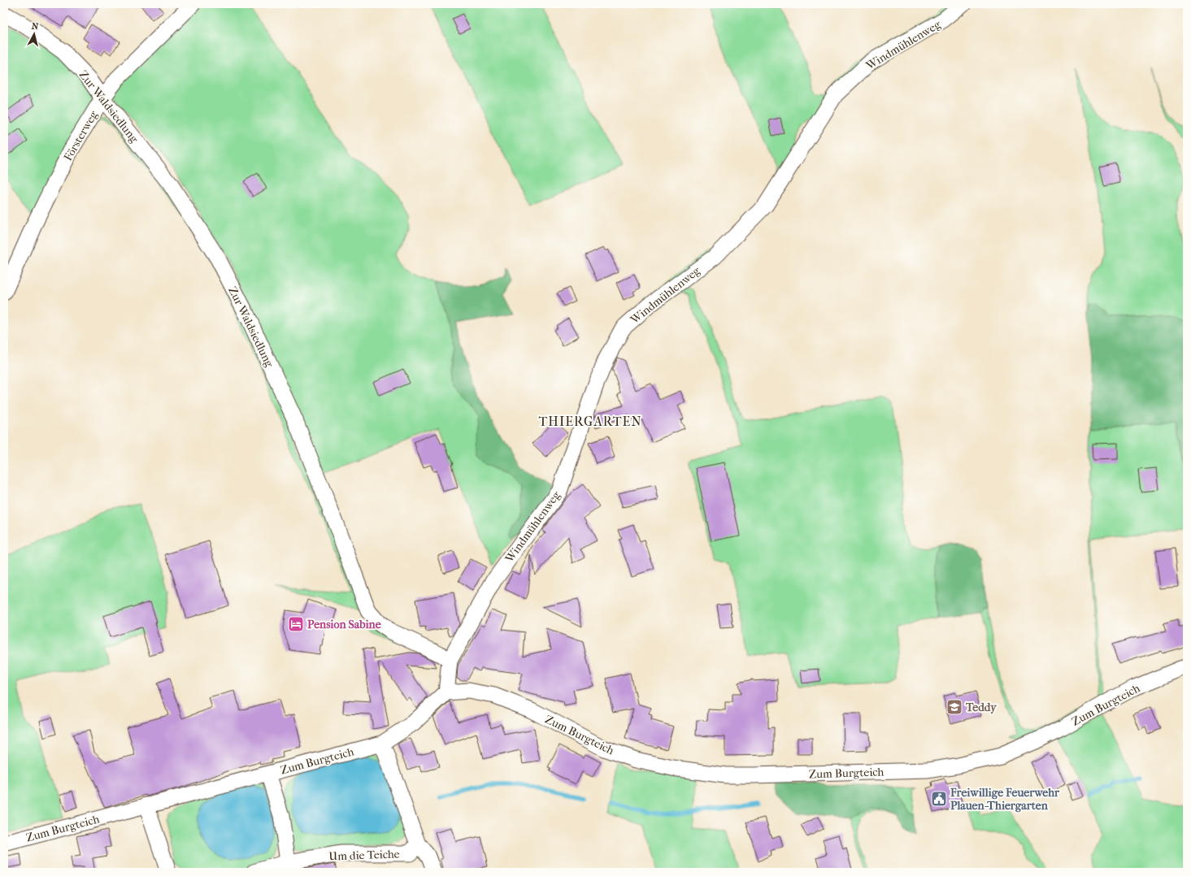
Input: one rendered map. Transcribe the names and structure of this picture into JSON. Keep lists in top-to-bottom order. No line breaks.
{"streets":{"street":["Windmühlenweg","Zur Waldsiedlung","Försterweg","Zum Burgteich","Um die Teiche"]},"crossings":[["Windmühlenweg","Zur Waldsiedlung"],["Windmühlenweg","Zum Burgteich"],["Zur Waldsiedlung","Försterweg"]],"districts":["THIERGARTEN"],"places":{"hotel":["Pension Sabine"],"school or university":["Teddy"],"public building":["Freiwillige Feuerwehr Plauen-Thiergarten"]},"north":"top"}
